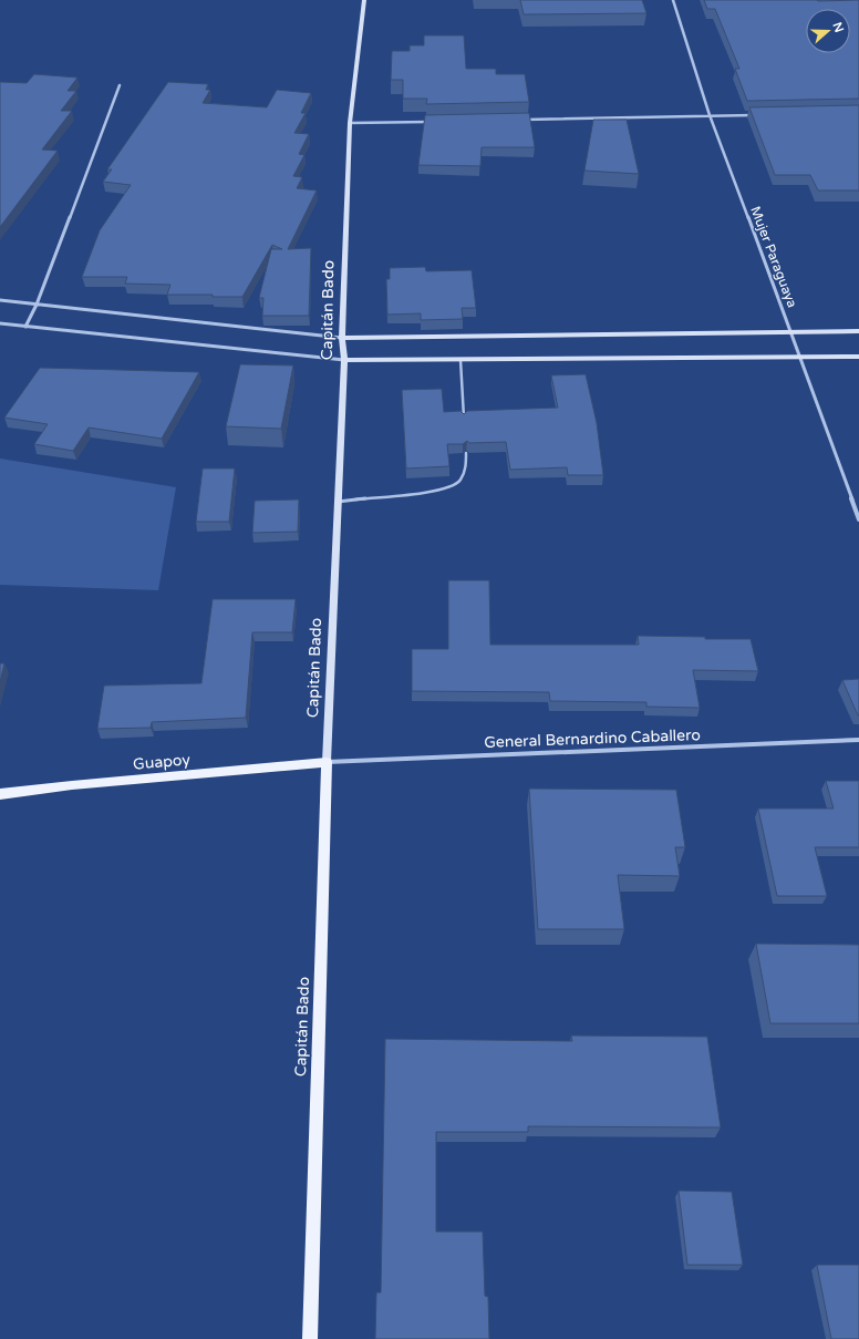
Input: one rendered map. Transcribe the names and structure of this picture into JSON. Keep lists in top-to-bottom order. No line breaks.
{"streets":{"main road":["Capitán Bado","Guapoy"],"street":["Mujer Paraguaya","General Bernardino Caballero"]},"crossings":[["Capitán Bado","General Bernardino Caballero"],["Capitán Bado","Guapoy"],["General Bernardino Caballero","Guapoy"]],"north":"right"}
